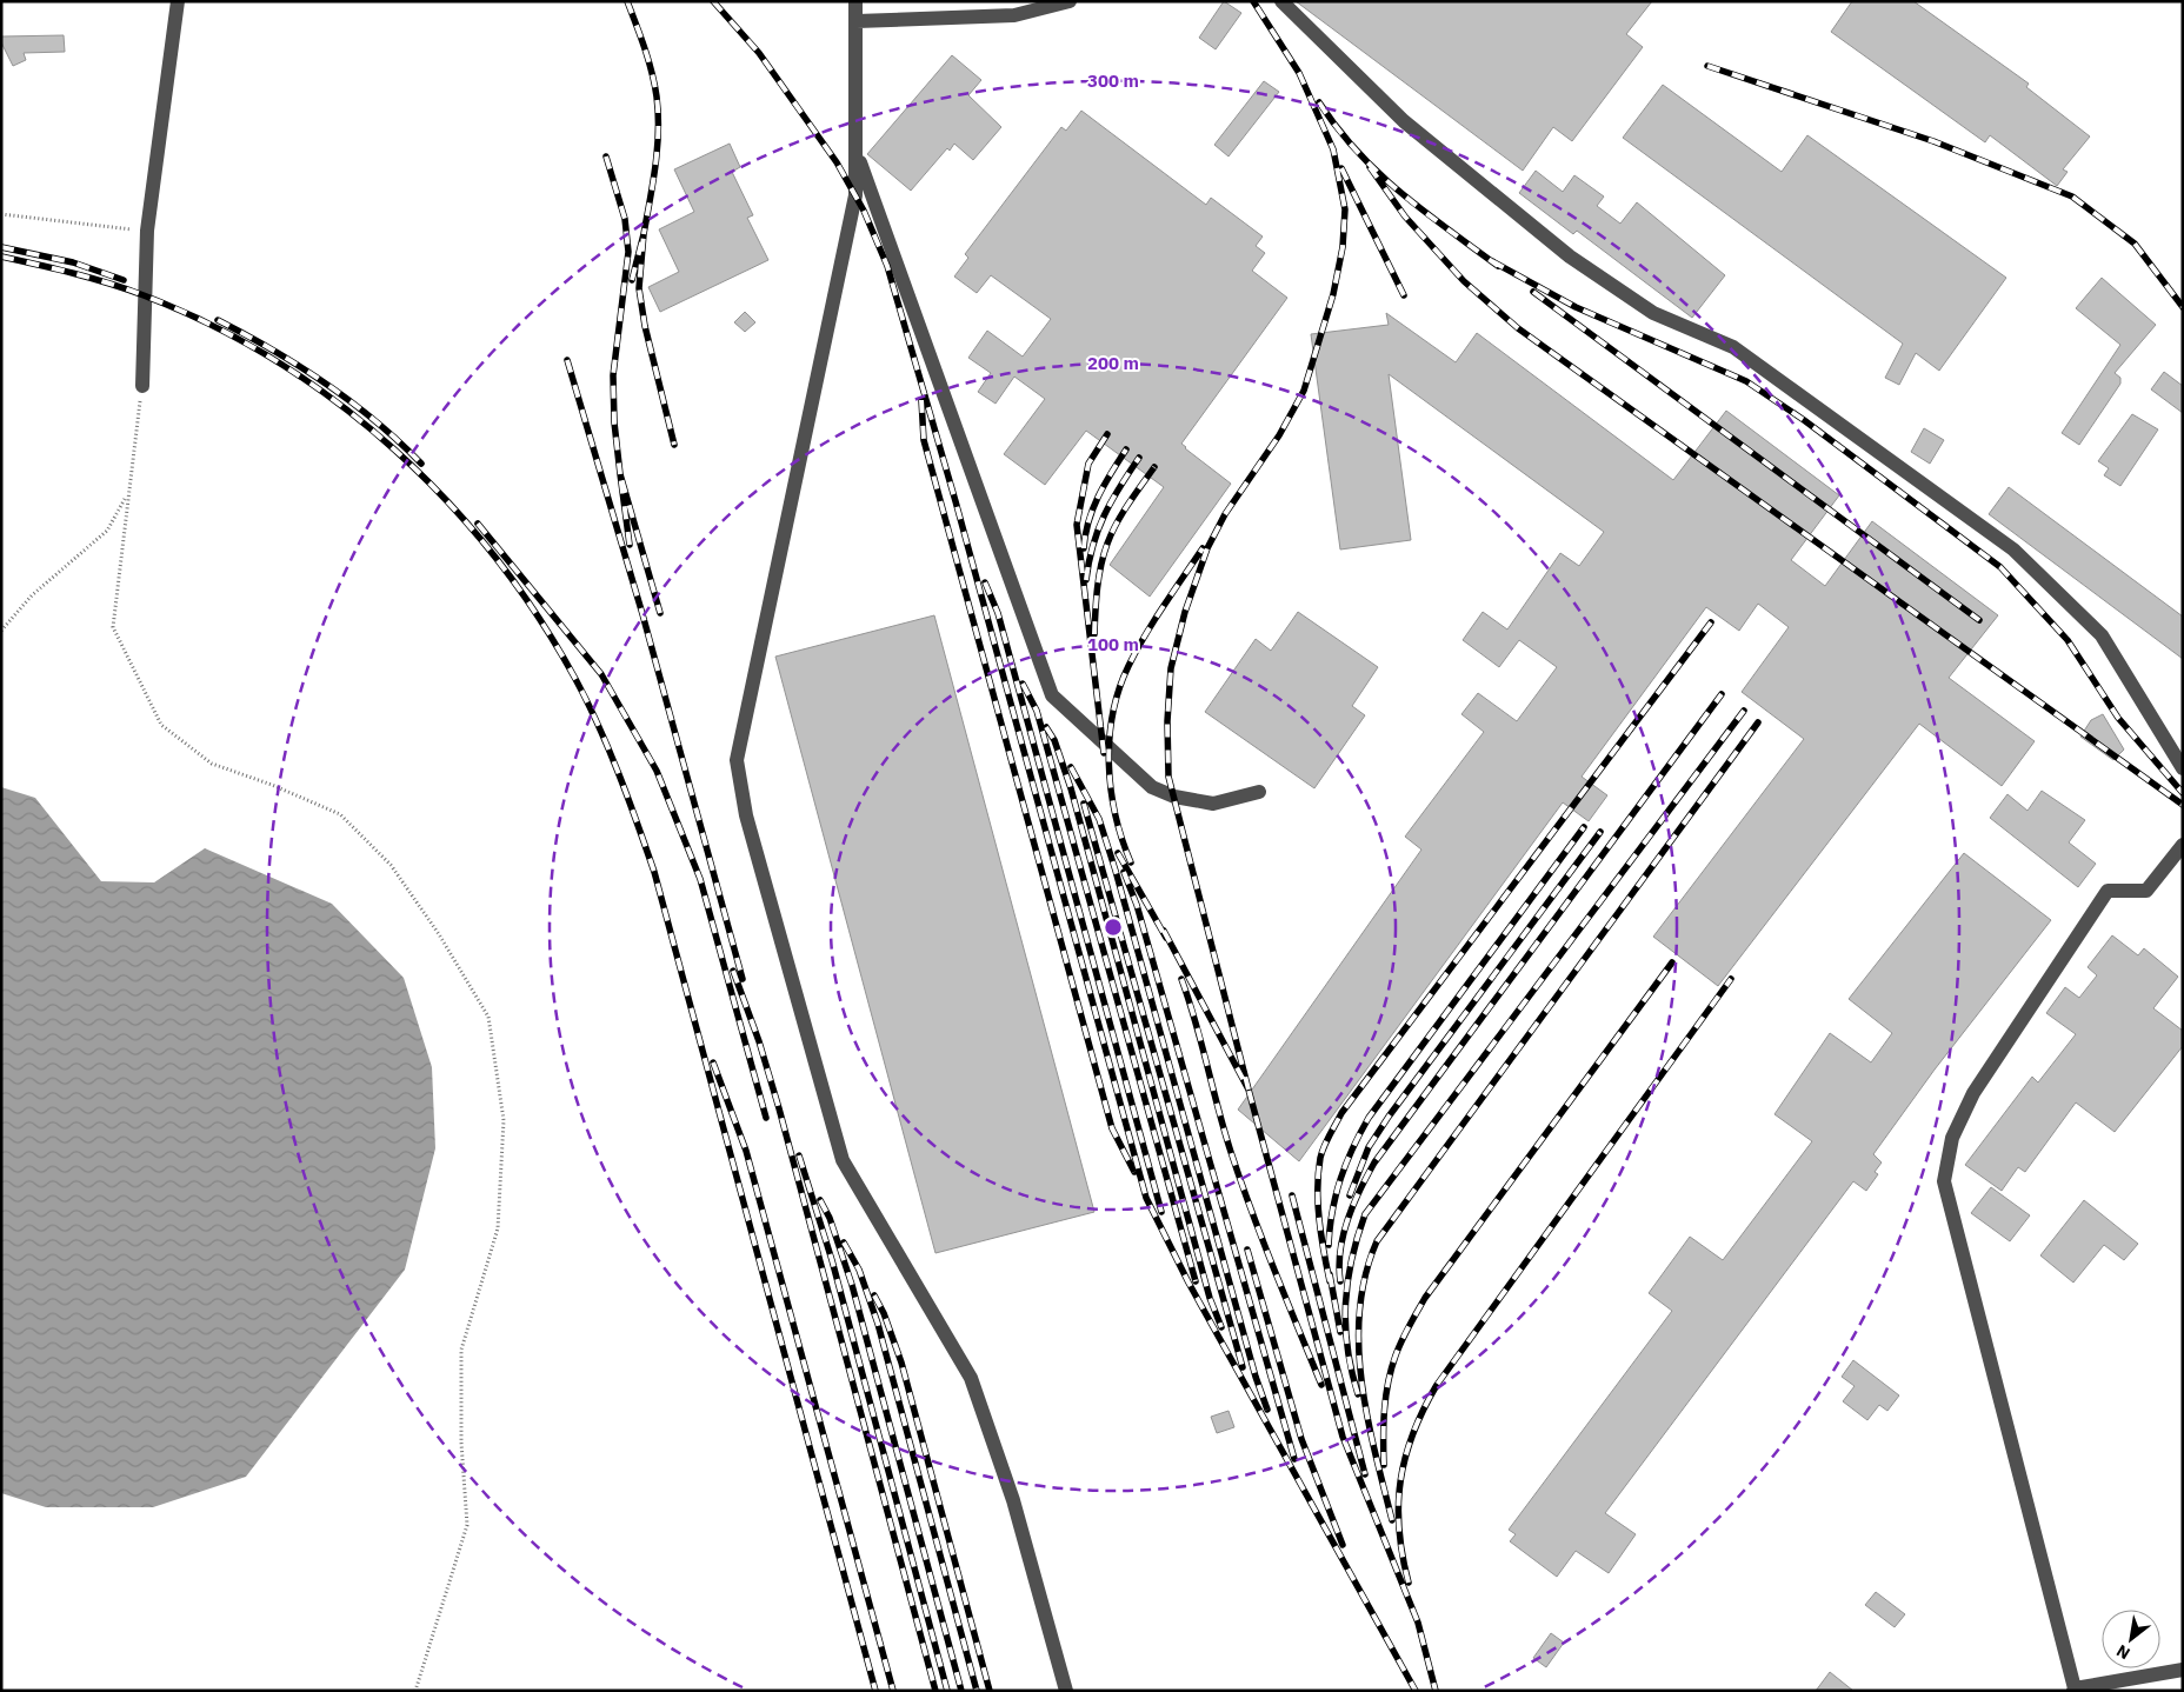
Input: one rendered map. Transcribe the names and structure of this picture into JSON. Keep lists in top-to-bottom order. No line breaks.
{"north":"bottom left","rings":["300 m","200 m","100 m"]}
